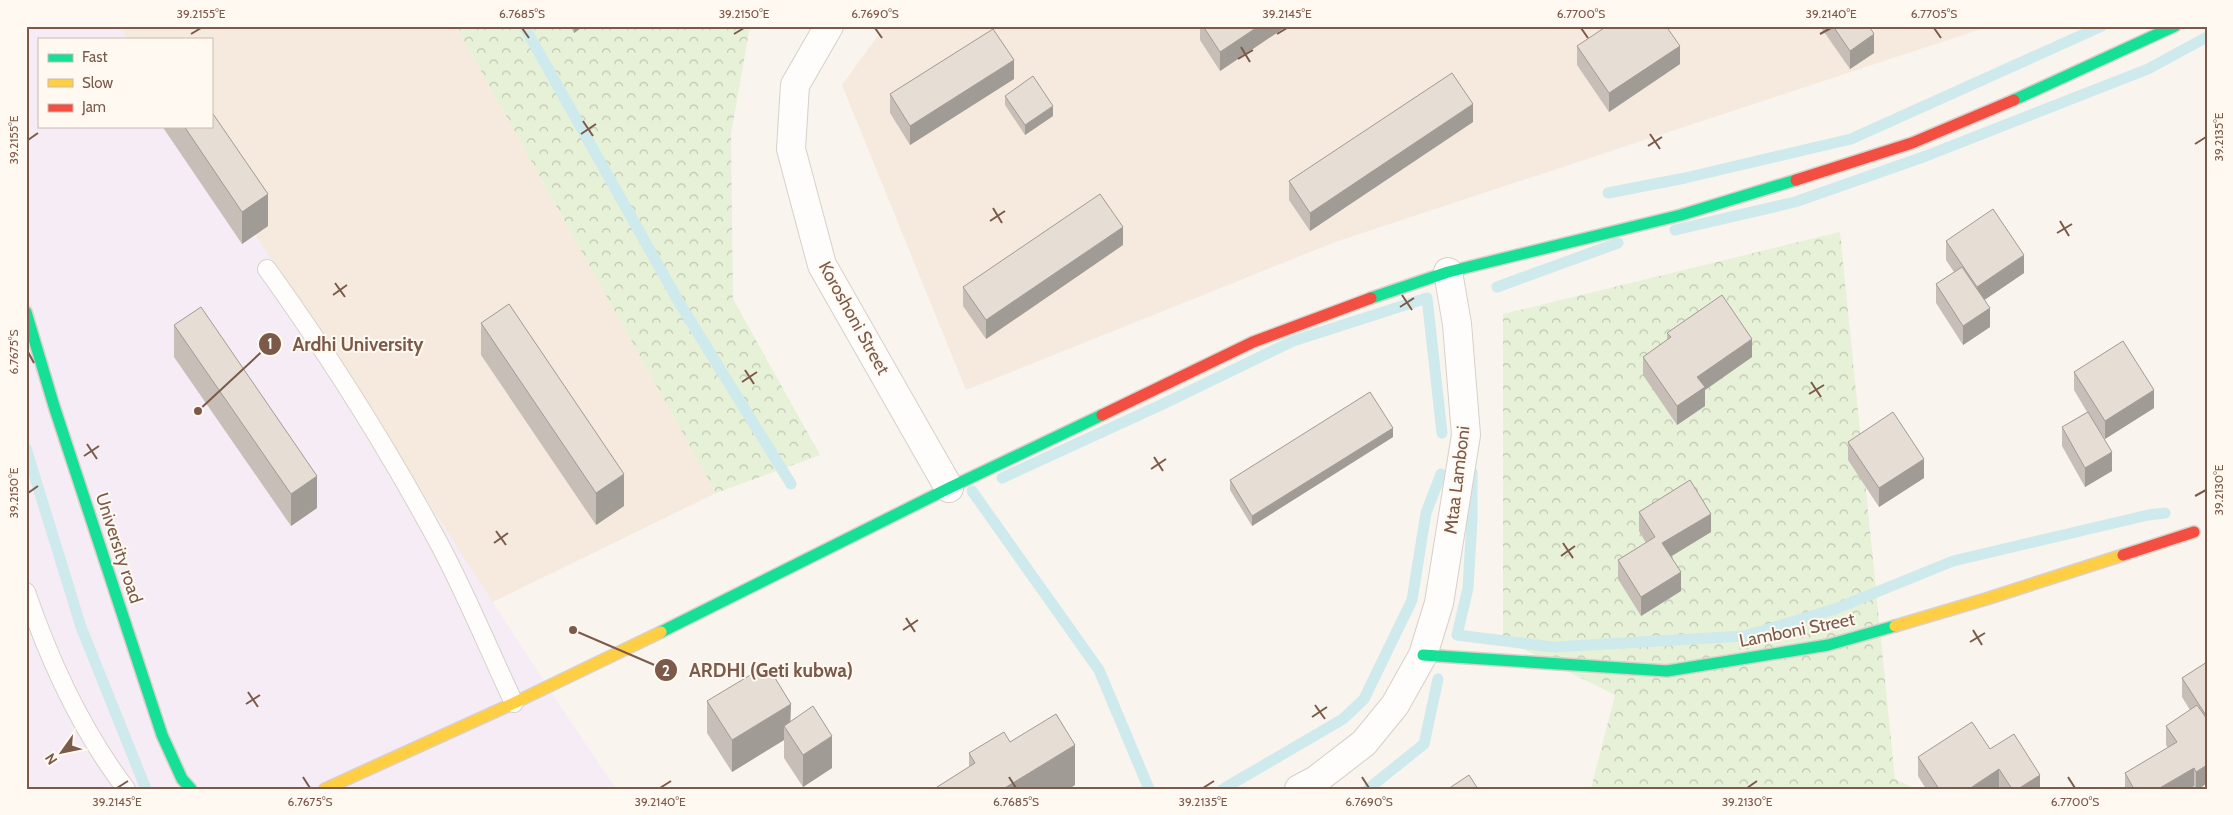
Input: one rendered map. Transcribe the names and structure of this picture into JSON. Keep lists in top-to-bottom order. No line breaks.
{"streets":{"street":["Koroshoni Street","Mtaa Lamboni","University road","Lamboni Street"]},"crossings":[["Mtaa Lamboni","Lamboni Street"]],"places":["Ardhi University","ARDHI (Geti kubwa)"],"legend":["Fast","Slow","Jam"],"north":"bottom left","coordinates":["39.2155°E","6.7685°S","39.2150°E","6.7690°S","39.2145°E","6.7700°S","39.2140°E","6.7705°S","39.2135°E","6.7675°S","39.2130°E"]}
